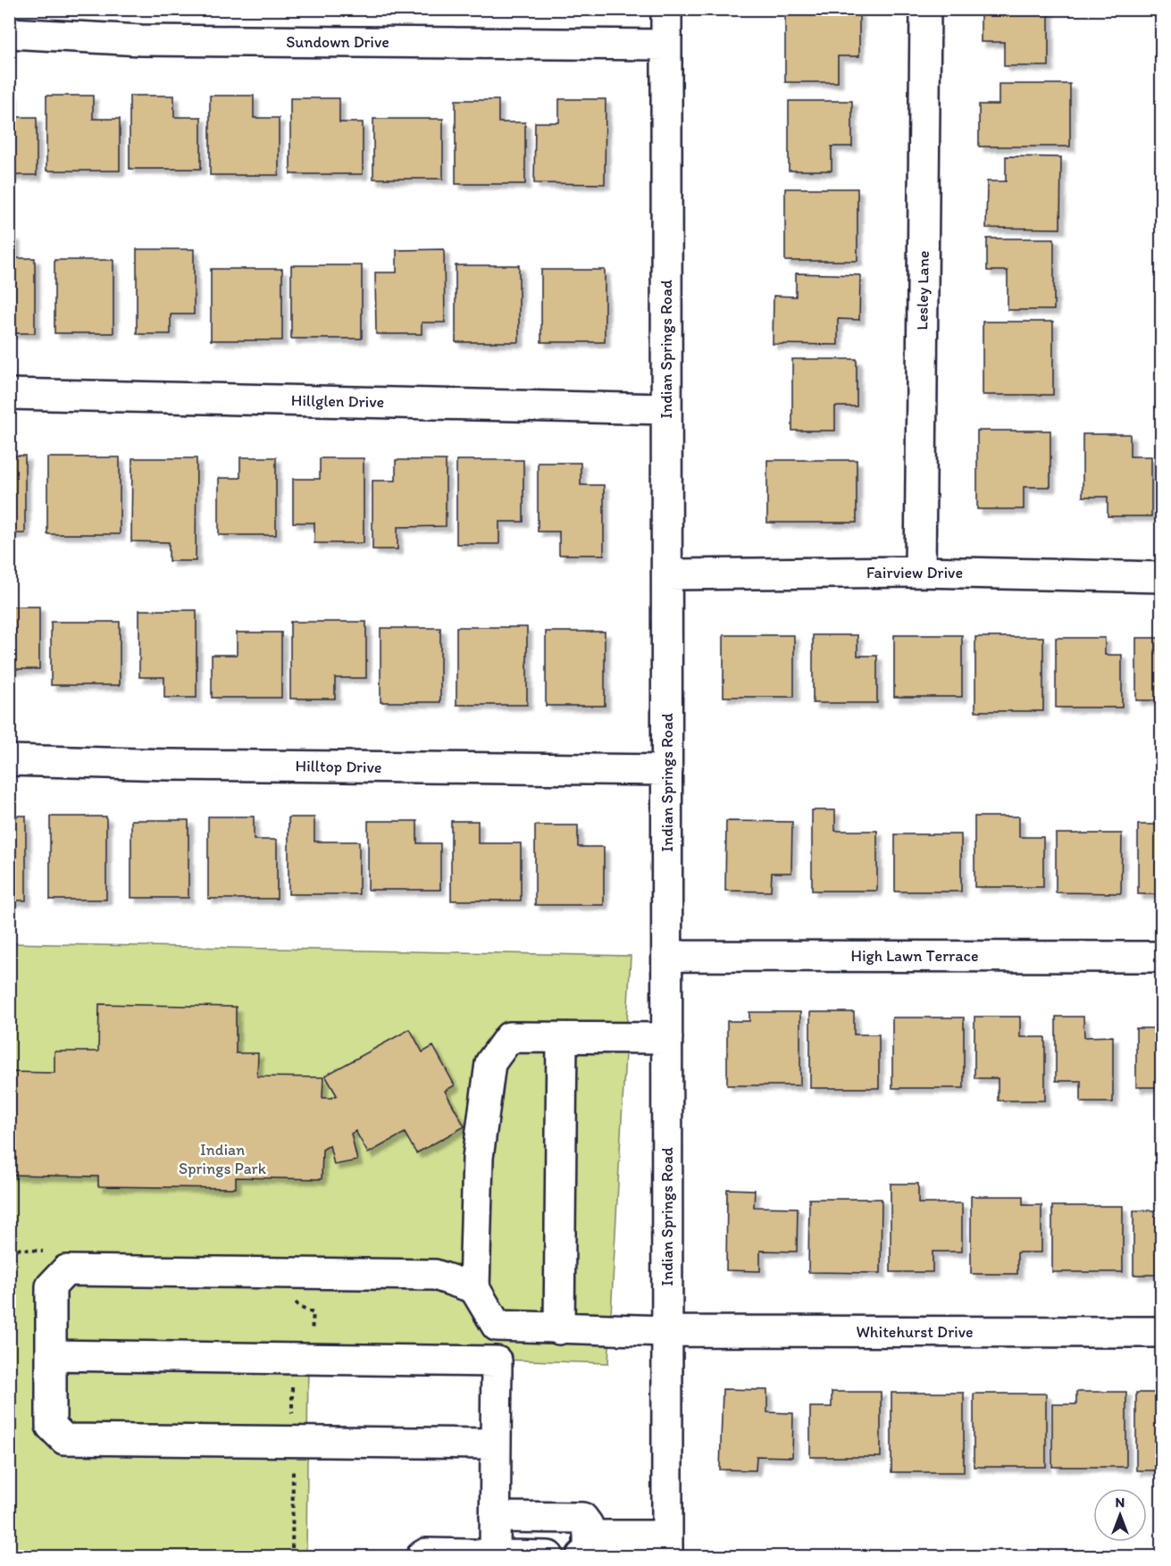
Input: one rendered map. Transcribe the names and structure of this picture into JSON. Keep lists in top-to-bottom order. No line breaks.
{"streets":{"street":["Sundown Drive","Lesley Lane","Indian Springs Road","Hillglen Drive","Fairview Drive","Hilltop Drive","High Lawn Terrace","Whitehurst Drive"]},"crossings":[["Sundown Drive","Indian Springs Road"],["Lesley Lane","Fairview Drive"],["Indian Springs Road","Hillglen Drive"],["Indian Springs Road","Fairview Drive"],["Indian Springs Road","Hilltop Drive"],["Indian Springs Road","High Lawn Terrace"],["Indian Springs Road","Whitehurst Drive"]],"parks":["Indian Springs Park"],"north":"top"}
